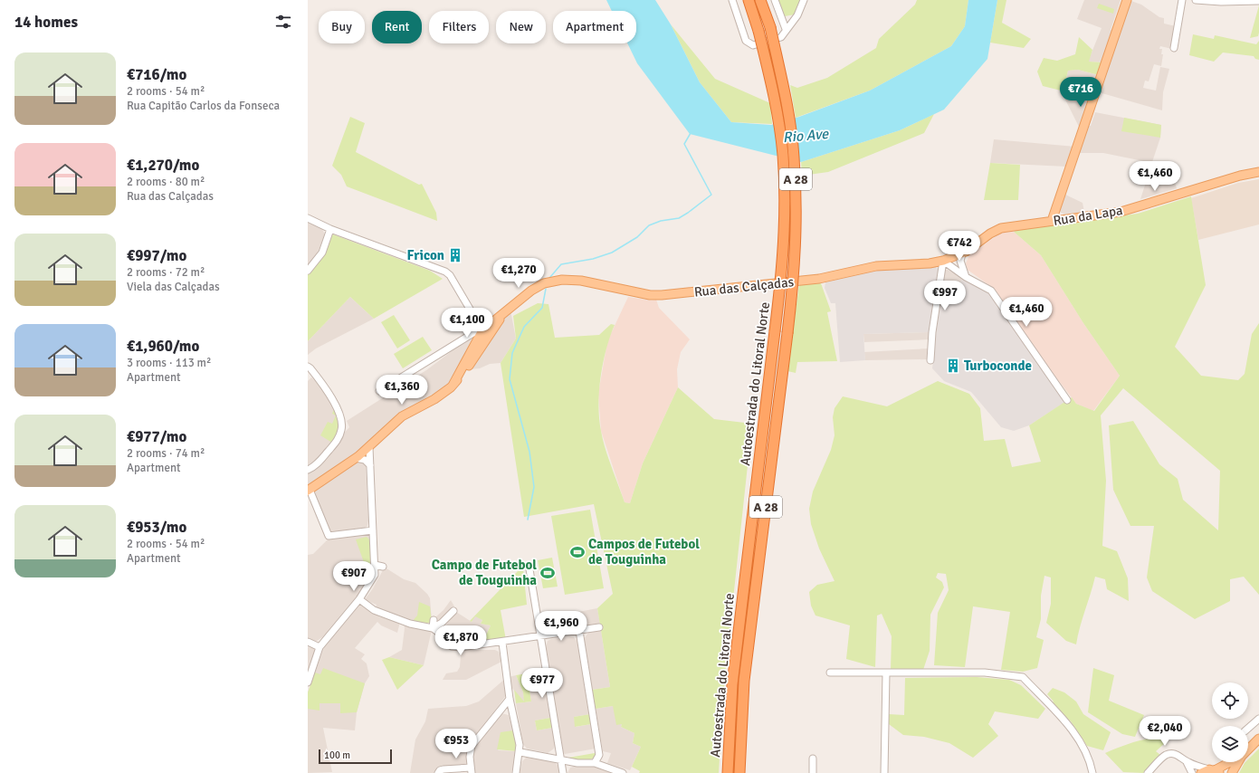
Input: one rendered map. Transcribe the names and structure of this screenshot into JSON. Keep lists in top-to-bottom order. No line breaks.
{"streets":{"highway":["A 28","Autoestrada do Litoral Norte"],"main road":["Rua da Lapa","Rua das Calçadas"]},"crossings":[["Rua da Lapa","Rua das Calçadas"]],"water":["Rio Ave"],"places":{"building":["Fricon","Turboconde"],"sports":["Campos de Futebol de Touguinha","Campo de Futebol de Touguinha"]},"scale_bar":"100 m","page":{"heading":"14 homes","chip":["Buy","Rent","Filters","New","Apartment"],"list":[{"name":"€716/mo","note":"2 rooms · 54 m² · Rua Capitão Carlos da Fonseca"},{"name":"€1,270/mo","note":"2 rooms · 80 m² · Rua das Calçadas"},{"name":"€997/mo","note":"2 rooms · 72 m² · Viela das Calçadas"},{"name":"€1,960/mo","note":"3 rooms · 113 m² · Apartment"},{"name":"€977/mo","note":"2 rooms · 74 m² · Apartment"},{"name":"€953/mo","note":"2 rooms · 54 m² · Apartment"}],"price":["€716","€1,460","€742","€1,270","€997","€1,460","€1,100","€1,360","€907","€1,960","€1,870","€977","€2,040","€953"],"scale":"100 m"}}
